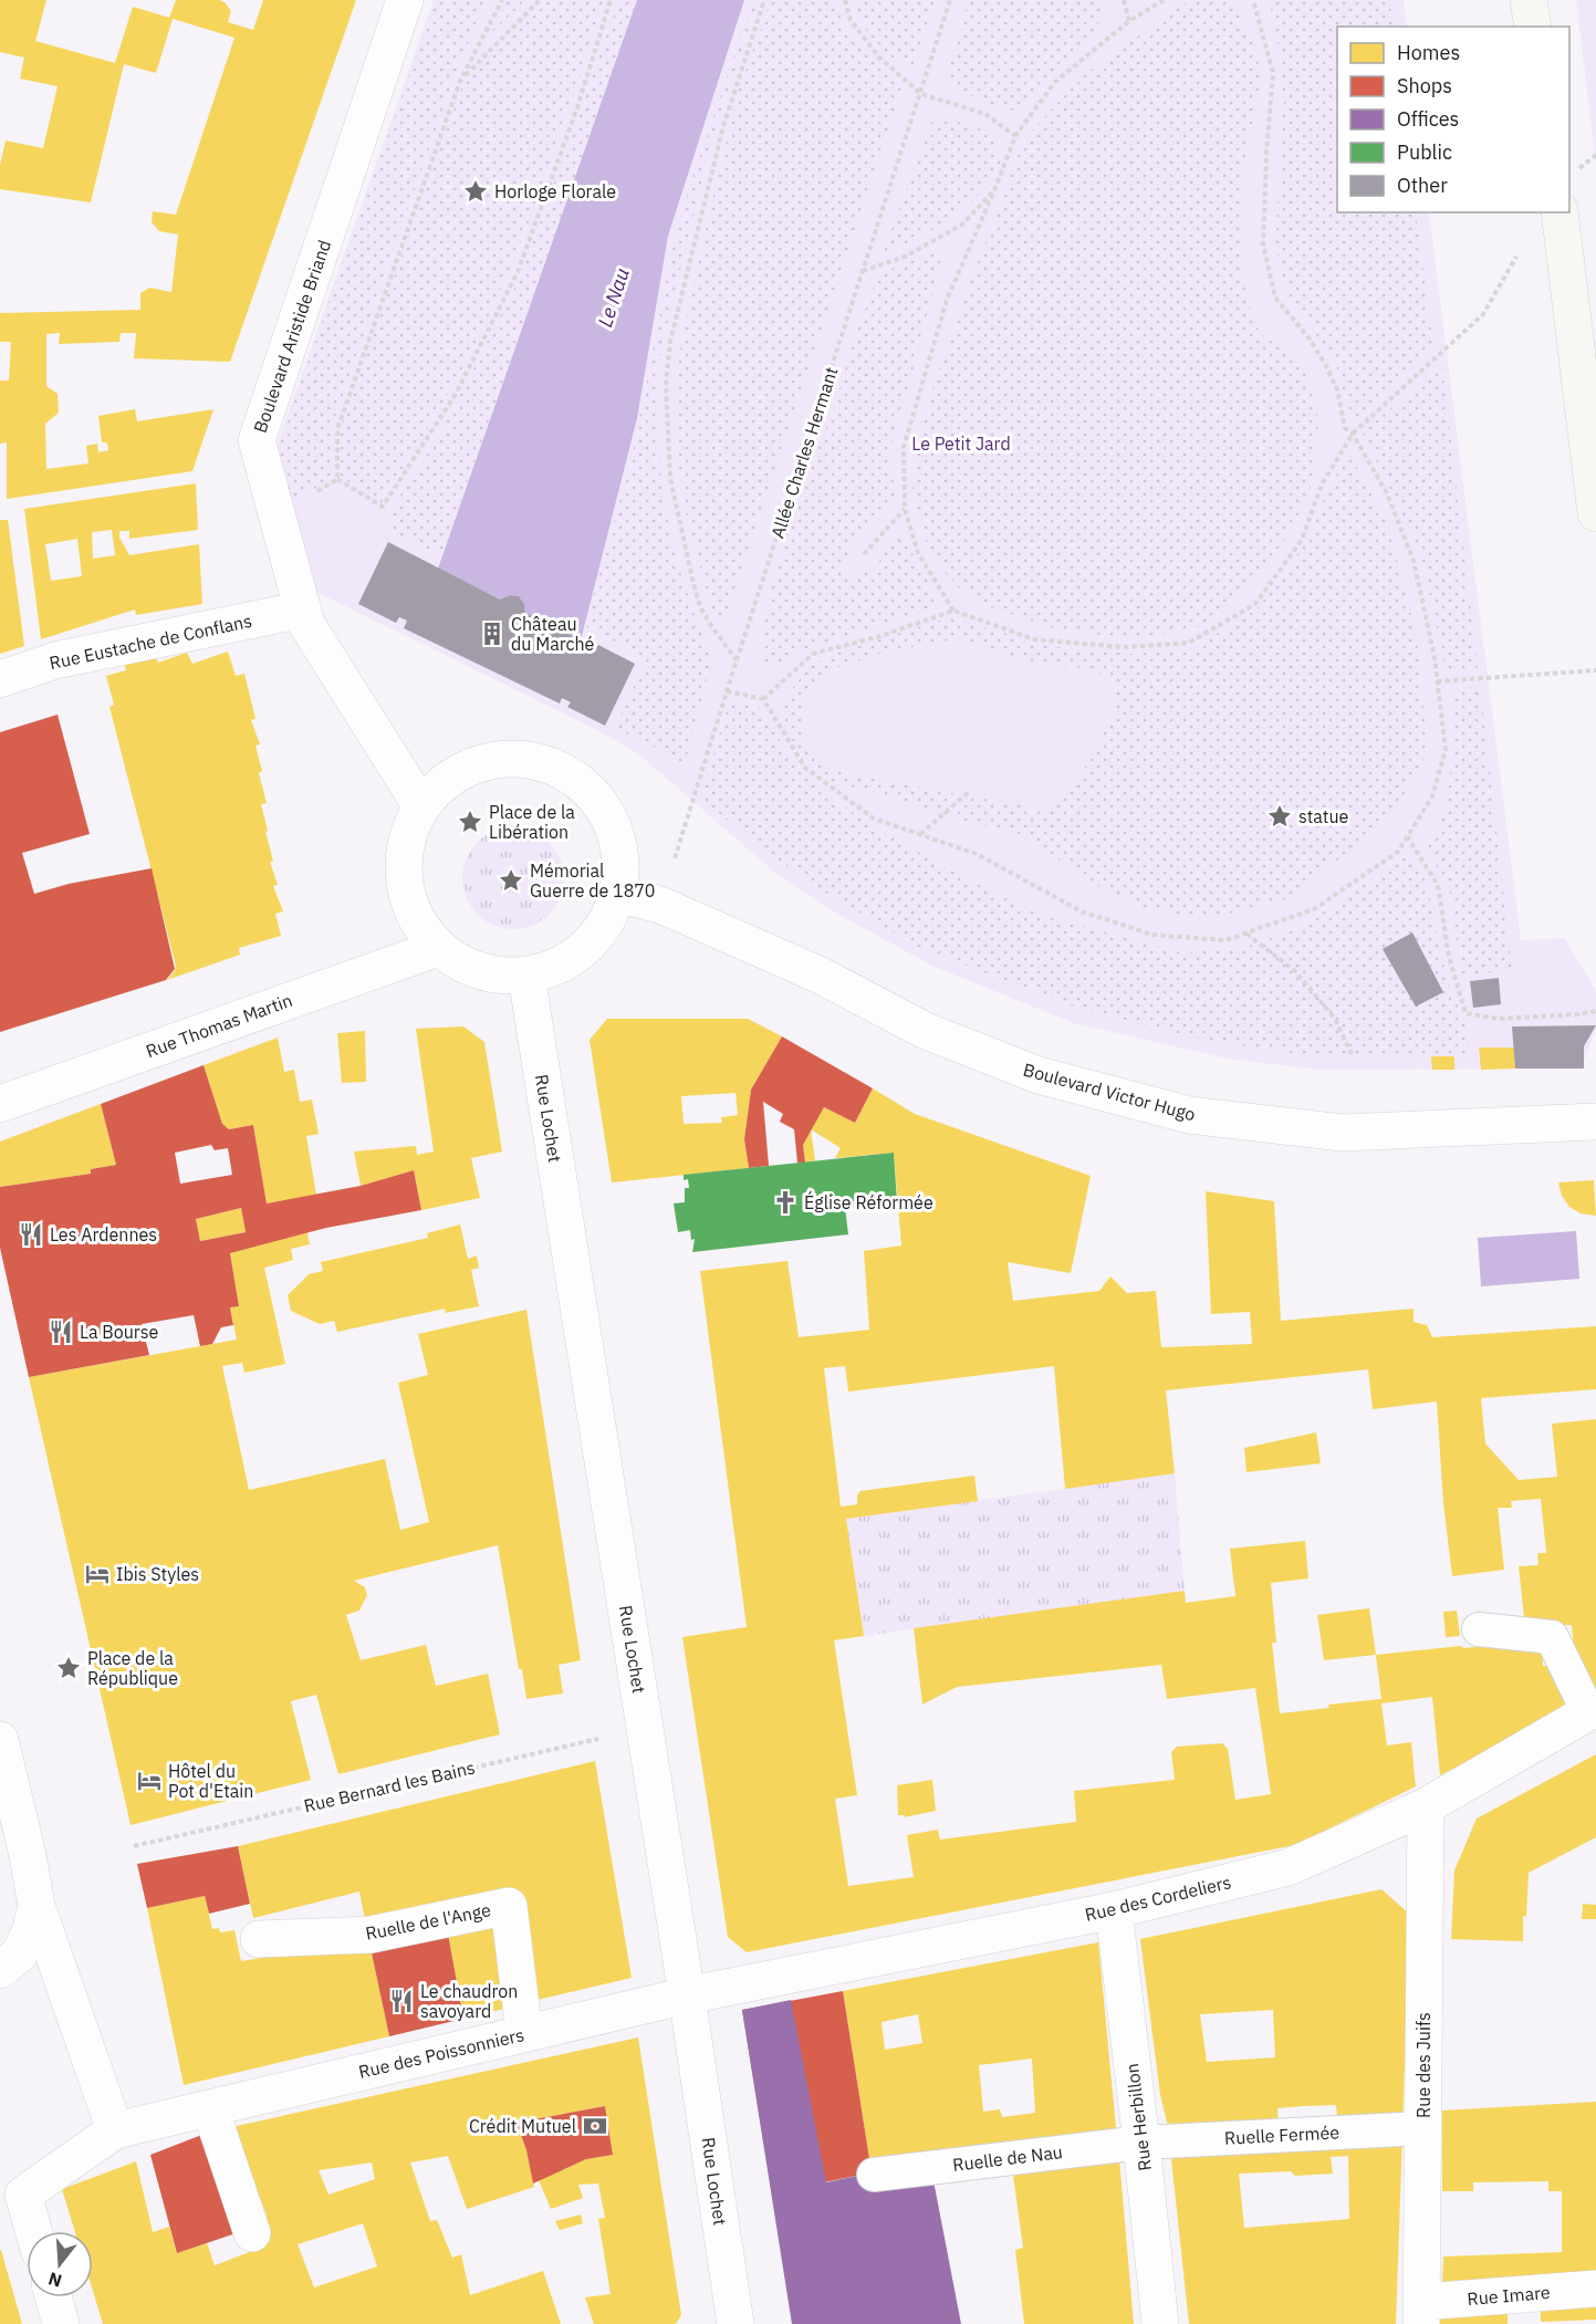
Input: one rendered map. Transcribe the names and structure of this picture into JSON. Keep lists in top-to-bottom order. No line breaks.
{"streets":{"street":["Boulevard Aristide Briand","Rue Eustache de Conflans","Rue Thomas Martin","Boulevard Victor Hugo","Rue Lochet","Rue des Cordeliers","Ruelle de l'Ange","Rue des Poissonniers","Rue des Juifs","Rue Herbillon","Rue Imare"],"lane":["Ruelle Fermée","Ruelle de Nau"],"path":["Allée Charles Hermant","Rue Bernard les Bains"]},"crossings":[["Boulevard Aristide Briand","Rue Eustache de Conflans"],["Boulevard Aristide Briand","Rue Thomas Martin"],["Boulevard Aristide Briand","Boulevard Victor Hugo"],["Boulevard Aristide Briand","Rue Lochet"],["Allée Charles Hermant","Boulevard Victor Hugo"],["Rue Thomas Martin","Boulevard Victor Hugo"],["Rue Thomas Martin","Rue Lochet"],["Boulevard Victor Hugo","Rue Lochet"],["Rue Lochet","Rue Bernard les Bains"],["Rue Lochet","Rue des Cordeliers"],["Rue Lochet","Rue des Poissonniers"],["Rue des Cordeliers","Rue des Poissonniers"],["Rue des Cordeliers","Rue des Juifs"],["Rue des Cordeliers","Rue Herbillon"],["Ruelle de l'Ange","Rue des Poissonniers"],["Rue des Juifs","Ruelle Fermée"],["Rue des Juifs","Rue Imare"],["Rue Herbillon","Ruelle Fermée"],["Rue Herbillon","Ruelle de Nau"],["Ruelle Fermée","Ruelle de Nau"]],"water":["Le Nau"],"parks":["Le Petit Jard"],"places":{"place":["Horloge Florale","statue","Place de la Libération","Mémorial Guerre de 1870","Place de la République"],"building":["Château du Marché"],"church":["Église Réformée"],"restaurant":["Les Ardennes","La Bourse","Le chaudron savoyard"],"hotel":["Ibis Styles","Hôtel du Pot d'Etain"],"bank":["Crédit Mutuel"]},"legend":["Homes","Shops","Offices","Public","Other"],"north":"bottom"}
